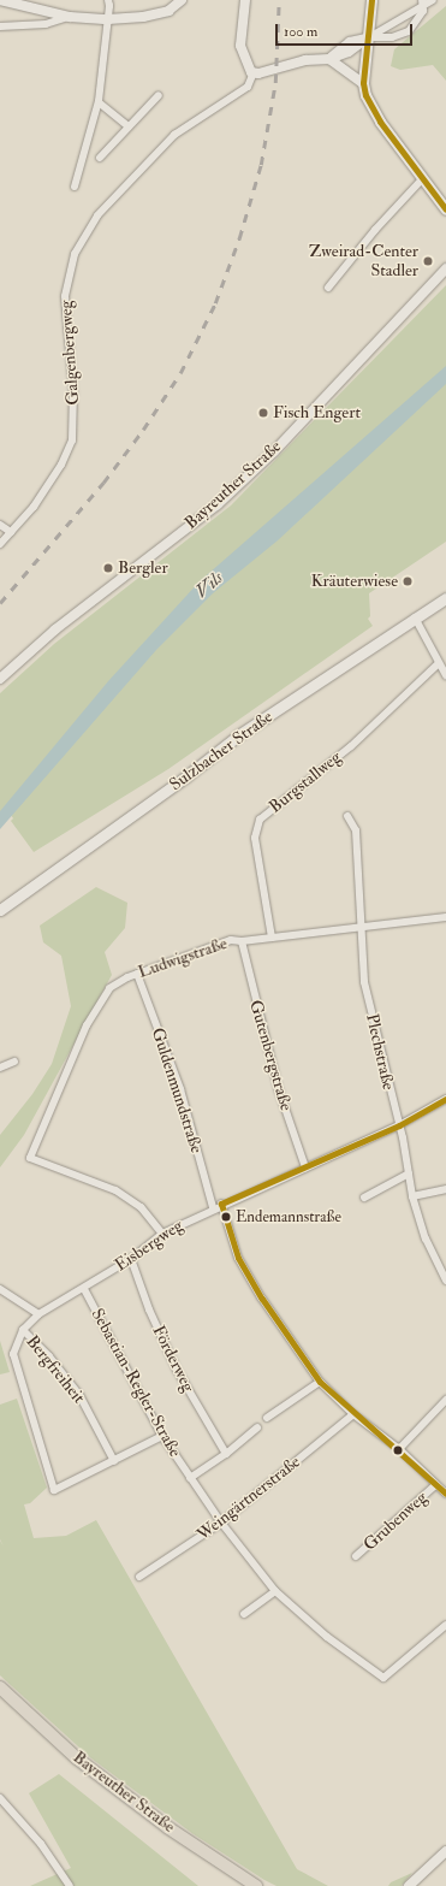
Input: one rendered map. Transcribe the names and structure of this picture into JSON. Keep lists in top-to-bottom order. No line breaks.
{"streets":{"main road":["Bayreuther Straße","Sulzbacher Straße"],"street":["Galgenbergweg","Burgstallweg","Ludwigstraße","Plechstraße","Gutenbergstraße","Guldenmundstraße","Eisbergweg","Förderweg","Bergfreiheit","Sebastian-Regler-Straße","Weingärtnerstraße","Grubenweg"]},"crossings":[["Burgstallweg","Ludwigstraße"],["Ludwigstraße","Plechstraße"],["Ludwigstraße","Gutenbergstraße"],["Ludwigstraße","Guldenmundstraße"],["Ludwigstraße","Eisbergweg"],["Plechstraße","Eisbergweg"],["Gutenbergstraße","Eisbergweg"],["Guldenmundstraße","Eisbergweg"],["Eisbergweg","Förderweg"],["Eisbergweg","Bergfreiheit"],["Eisbergweg","Sebastian-Regler-Straße"],["Förderweg","Sebastian-Regler-Straße"],["Sebastian-Regler-Straße","Weingärtnerstraße"]],"water":["Vils"],"places":["Zweirad-Center Stadler","Fisch Engert","Bergler","Kräuterwiese","Endemannstraße"],"scale_bar":"100 m"}
